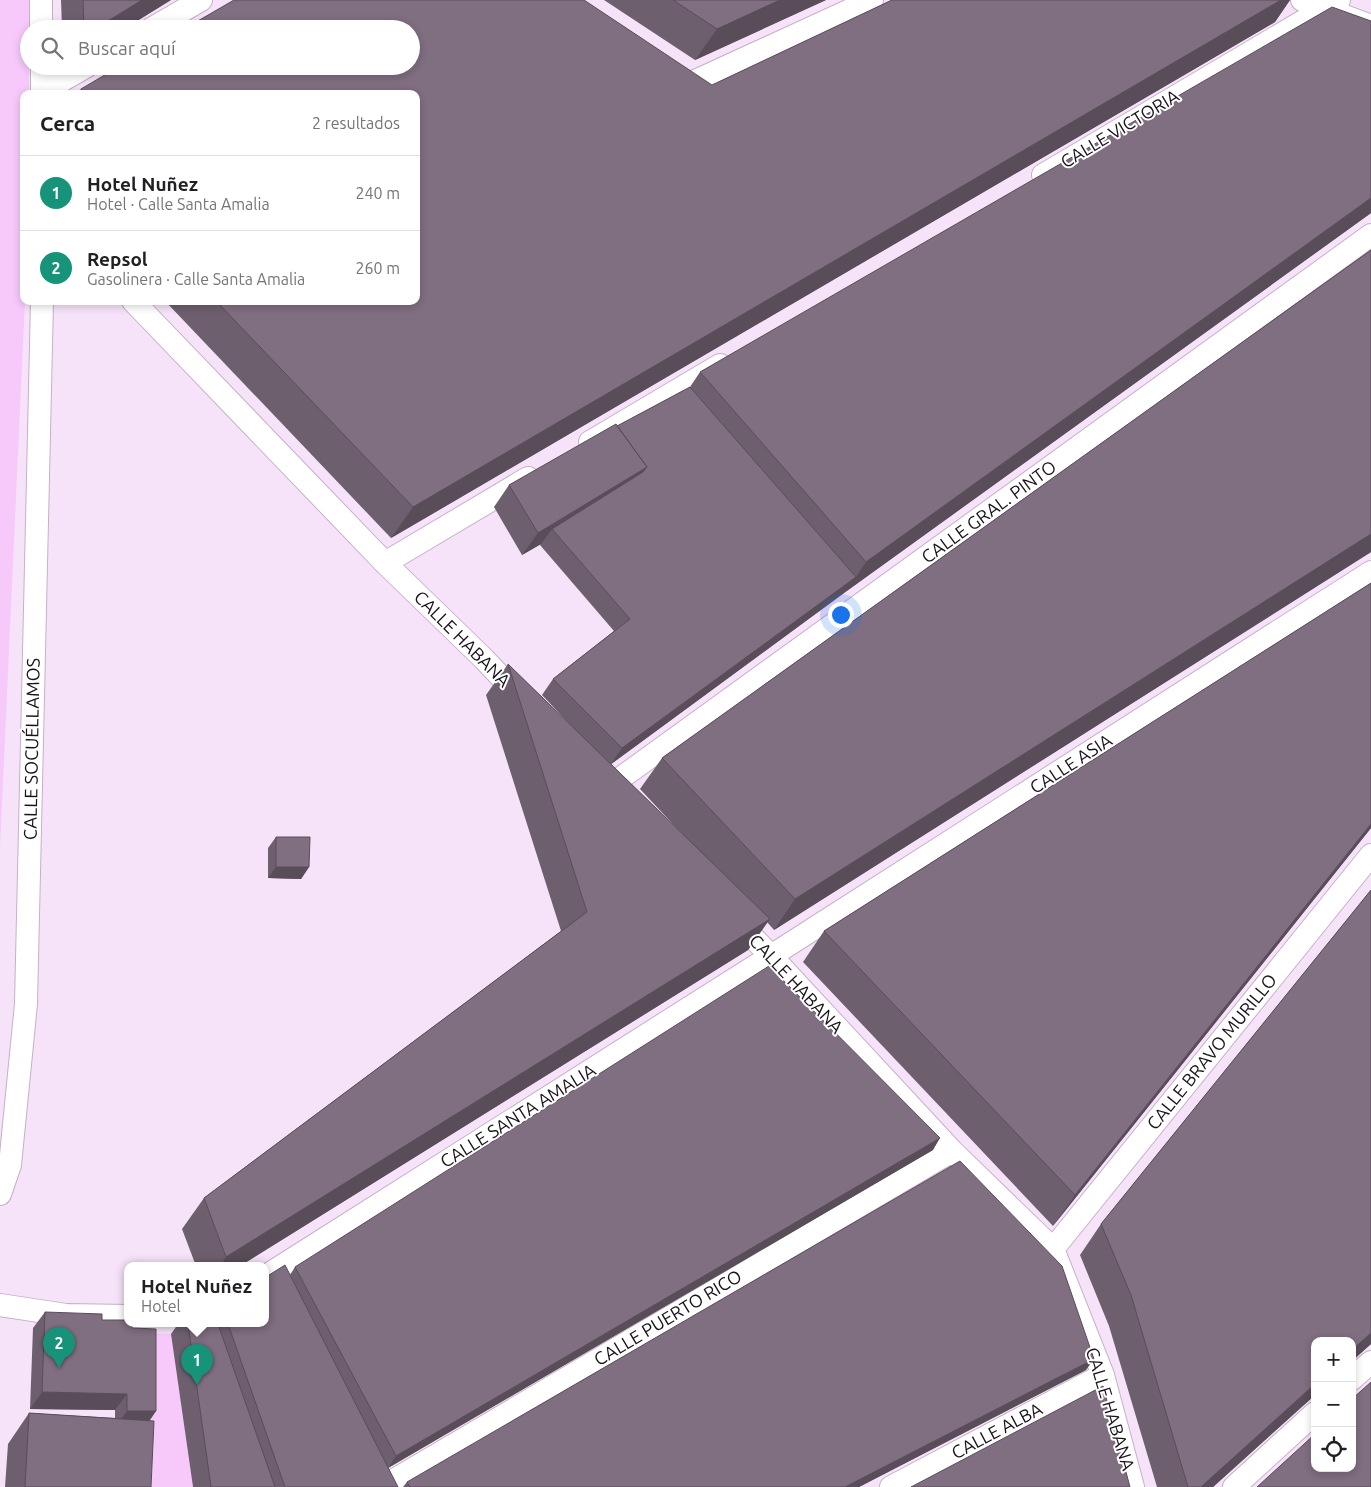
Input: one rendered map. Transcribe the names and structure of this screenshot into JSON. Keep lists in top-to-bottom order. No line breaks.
{"streets":{"street":["CALLE VICTORIA","CALLE GRAL. PINTO","CALLE HABANA","CALLE SOCUÉLLAMOS","CALLE ASIA","CALLE BRAVO MURILLO","CALLE SANTA AMALIA","CALLE PUERTO RICO","CALLE ALBA"]},"crossings":[["CALLE HABANA","CALLE ASIA"],["CALLE HABANA","CALLE BRAVO MURILLO"],["CALLE HABANA","CALLE SANTA AMALIA"],["CALLE HABANA","CALLE PUERTO RICO"],["CALLE HABANA","CALLE ALBA"],["CALLE ASIA","CALLE SANTA AMALIA"]],"page":{"search":"Buscar aquí","heading":["Cerca","2 resultados"],"list":[{"mark":"1","name":"Hotel Nuñez","note":"Hotel · Calle Santa Amalia","value":"240 m"},{"mark":"2","name":"Repsol","note":"Gasolinera · Calle Santa Amalia","value":"260 m"}],"popup":["Hotel Nuñez","Hotel"],"pins":["2","1"],"map_buttons":["+","−"]}}
